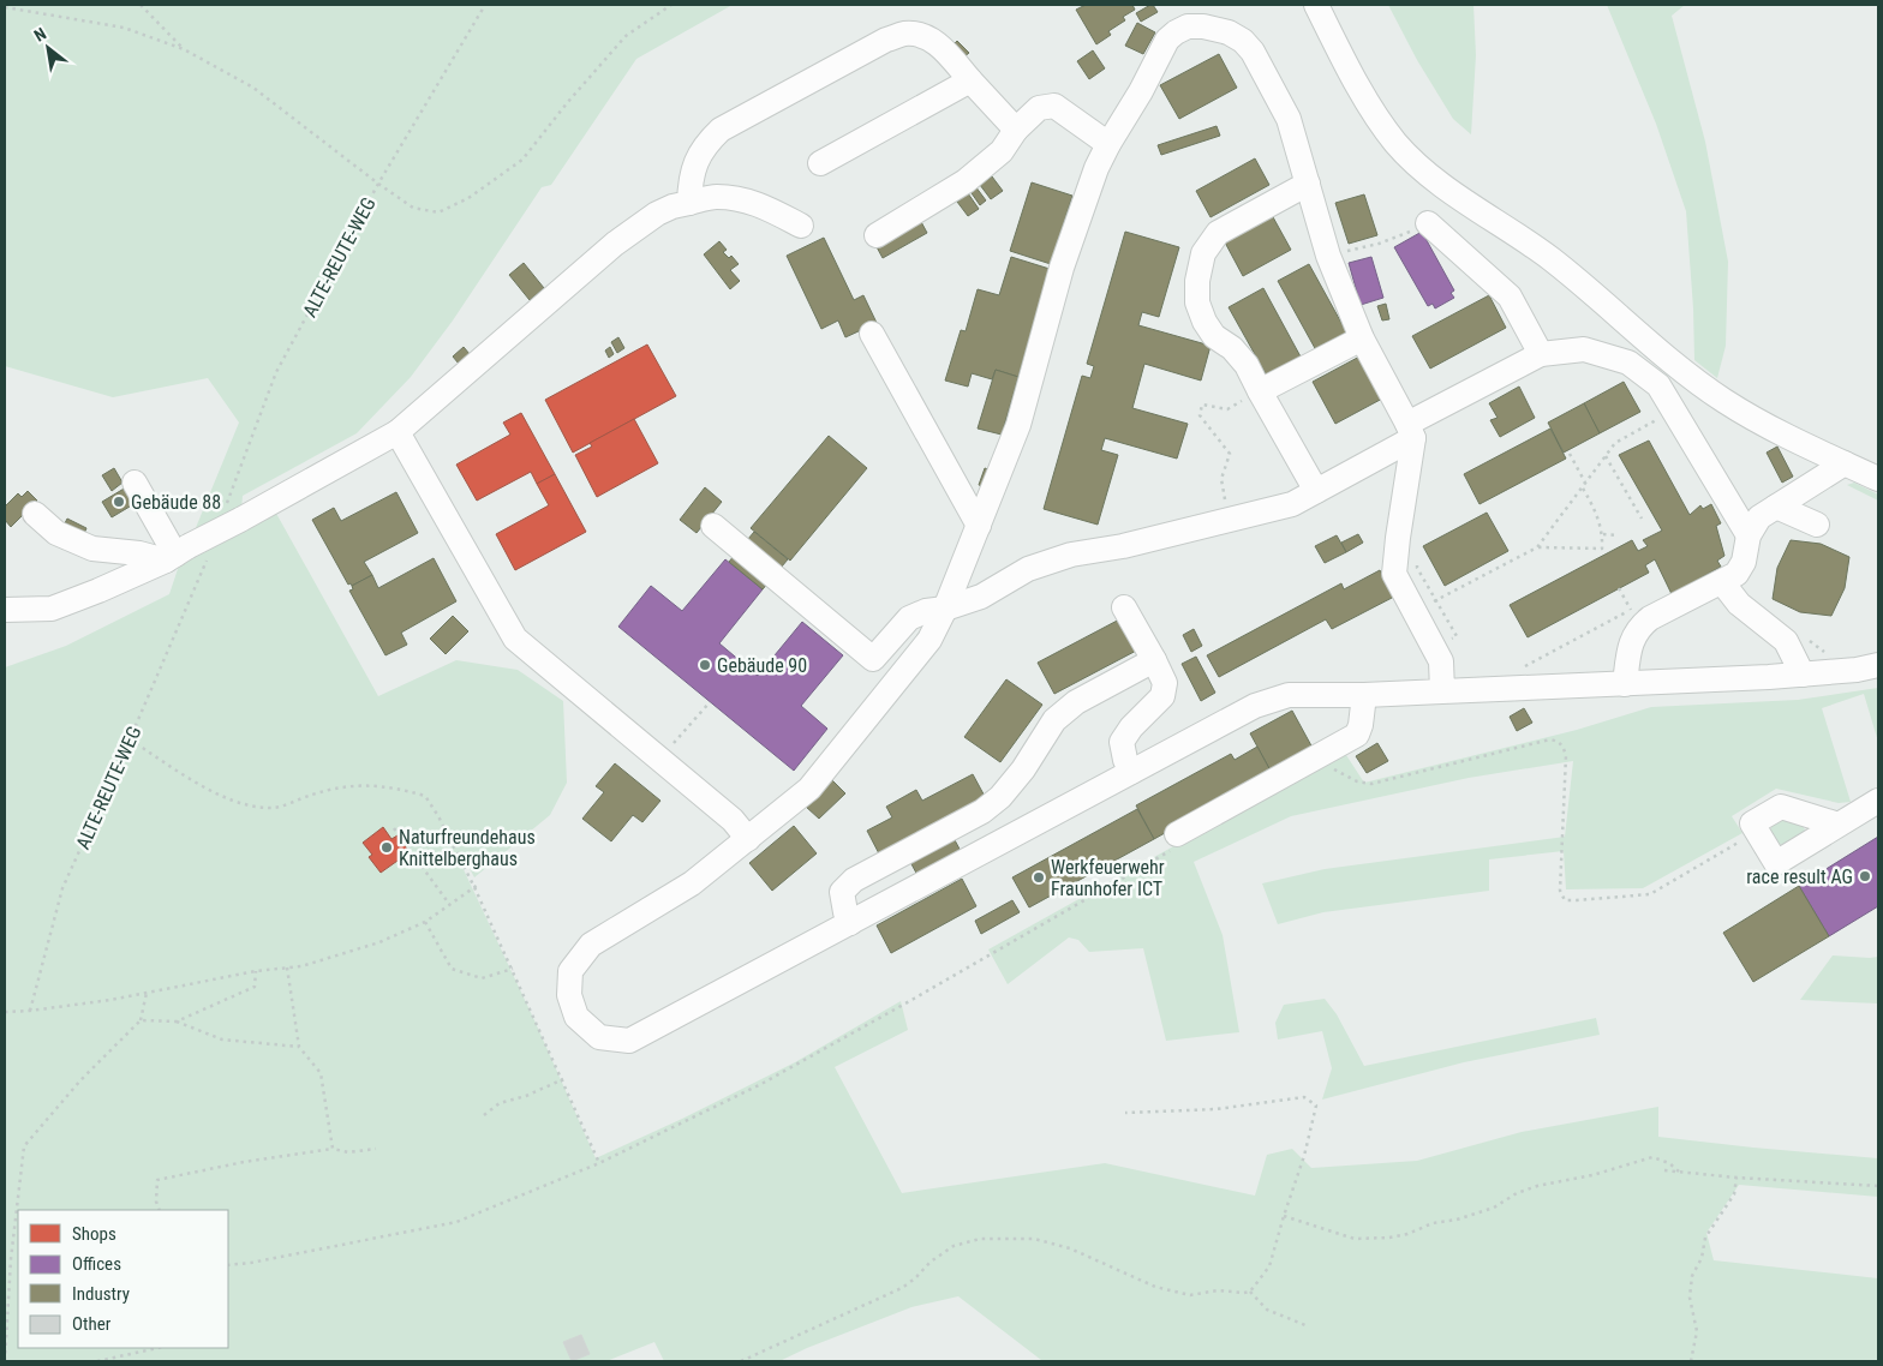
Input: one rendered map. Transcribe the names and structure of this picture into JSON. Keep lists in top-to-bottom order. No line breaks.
{"streets":{"path":["ALTE-REUTE-WEG"]},"places":["Gebäude 88","Gebäude 90","Naturfreundehaus Knittelberghaus","race result AG","Werkfeuerwehr Fraunhofer ICT"],"legend":["Shops","Offices","Industry","Other"],"north":"top left"}
